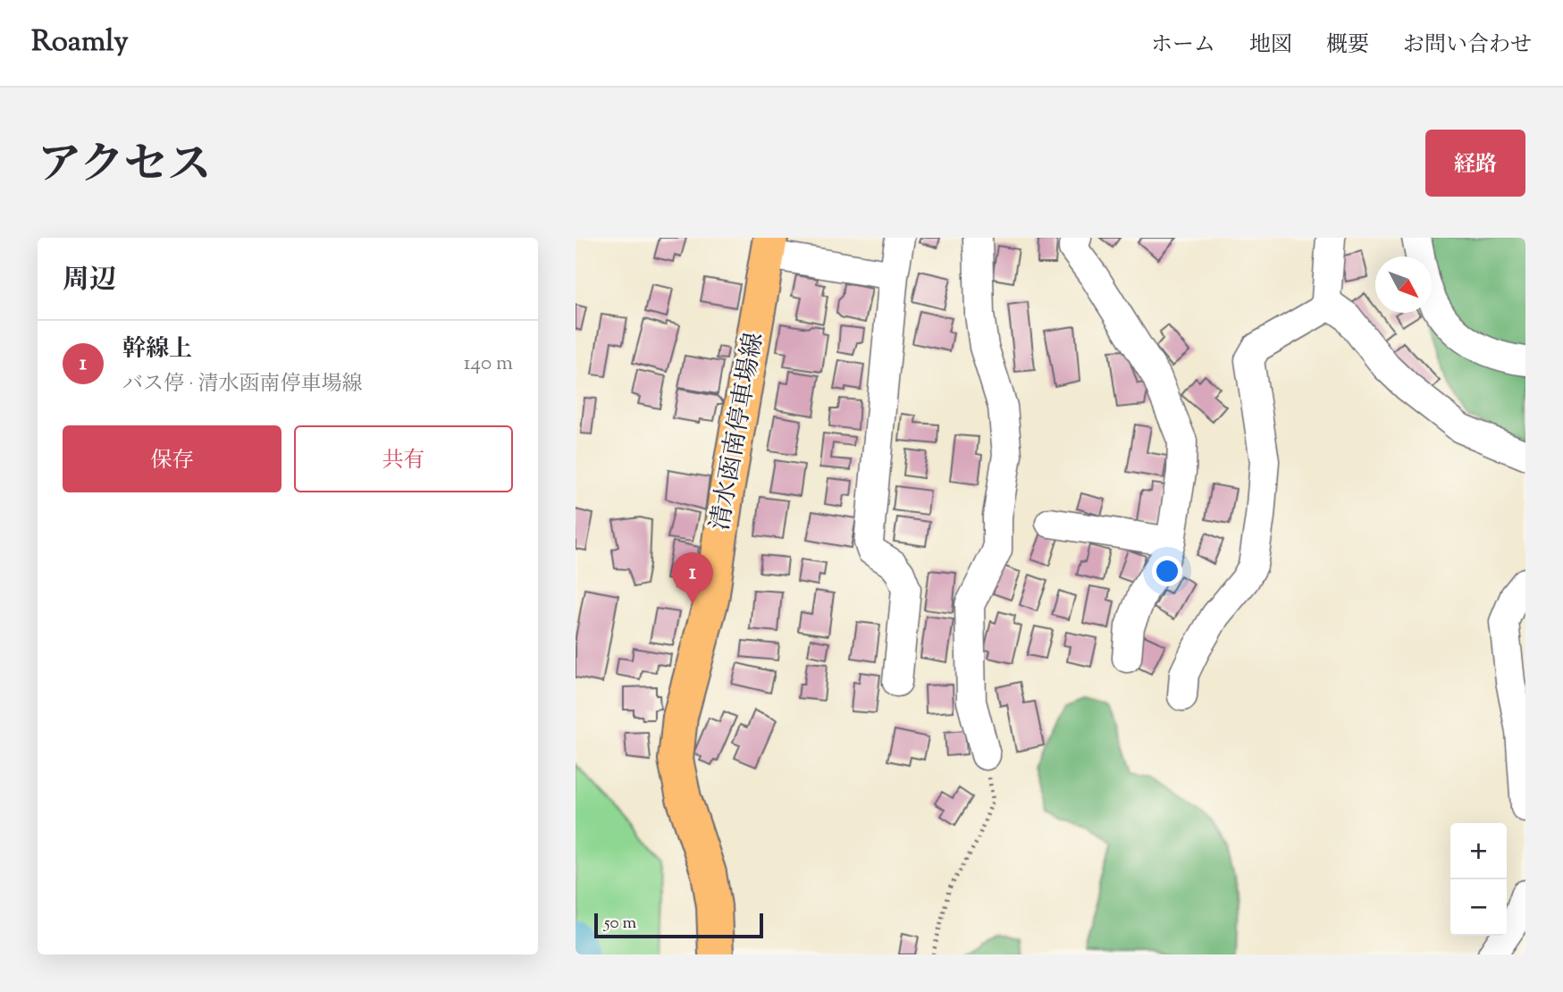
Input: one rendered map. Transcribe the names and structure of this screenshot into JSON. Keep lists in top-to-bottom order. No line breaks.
{"streets":{"main road":["清水函南停車場線"]},"scale_bar":"50 m","north":"bottom right","page":{"header":"Roamly","nav":["ホーム","地図","概要","お問い合わせ"],"title":"アクセス","buttons":["経路",["保存","共有"]],"heading":"周辺","list":[{"mark":"1","name":"幹線上","note":"バス停 · 清水函南停車場線","value":"140 m"}],"pins":"1","map_buttons":["+","−"],"scale":"50 m"}}
